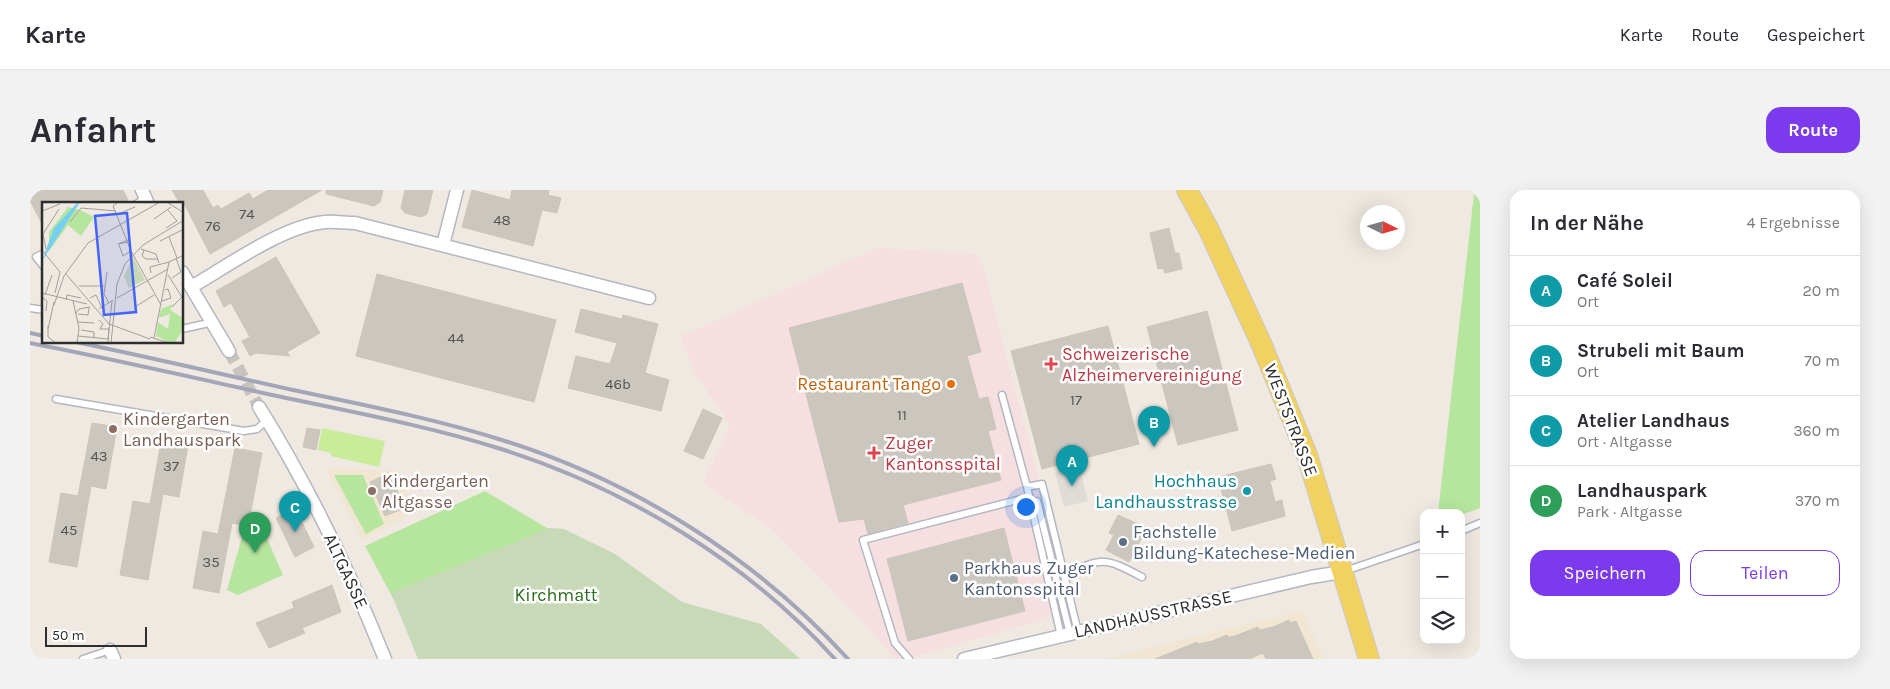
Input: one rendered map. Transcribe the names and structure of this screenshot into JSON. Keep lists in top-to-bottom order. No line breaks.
{"streets":{"main road":["WESTSTRASSE"],"street":["ALTGASSE","LANDHAUSSTRASSE"]},"crossings":[["WESTSTRASSE","LANDHAUSSTRASSE"]],"parks":["Kirchmatt"],"places":{"health":["Schweizerische Alzheimervereinigung","Zuger Kantonsspital"],"other":["Restaurant Tango","Kindergarten Landhauspark","Kindergarten Altgasse","Hochhaus Landhausstrasse","Fachstelle Bildung-Katechese-Medien","Parkhaus Zuger Kantonsspital"]},"house_numbers":["74","48","76","44","46b","17","11","43","37","45","35"],"scale_bar":"50 m","north":"right","page":{"header":"Karte","nav":["Karte","Route","Gespeichert"],"buttons":["Route",["Speichern","Teilen"]],"title":"Anfahrt","heading":["In der Nähe","4 Ergebnisse"],"list":[{"mark":"A","name":"Café Soleil","note":"Ort","value":"20 m"},{"mark":"B","name":"Strubeli mit Baum","note":"Ort","value":"70 m"},{"mark":"C","name":"Atelier Landhaus","note":"Ort · Altgasse","value":"360 m"},{"mark":"D","name":"Landhauspark","note":"Park · Altgasse","value":"370 m"}],"pins":["B","A","C","D"],"map_buttons":["+","−"],"scale":"50 m"}}
